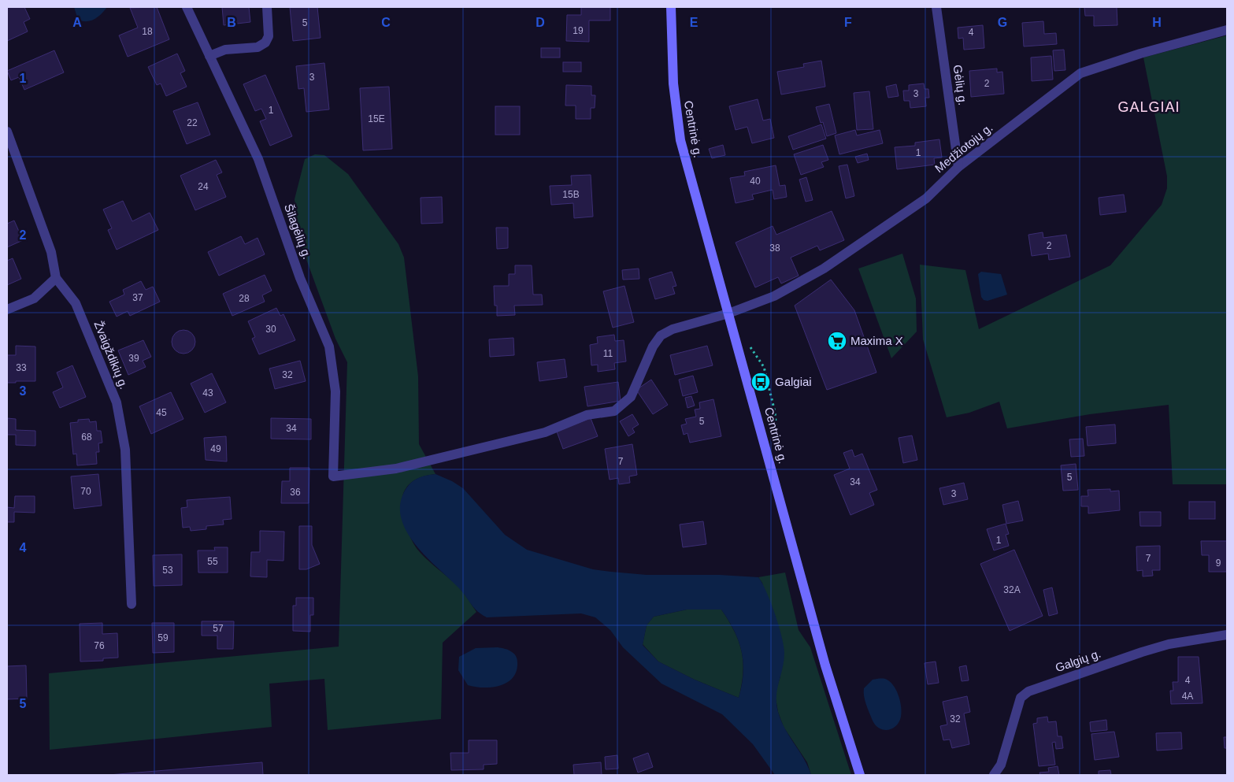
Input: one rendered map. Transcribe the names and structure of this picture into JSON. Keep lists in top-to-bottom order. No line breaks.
{"streets":{"main road":["Centrinė g."],"street":["Gėlių g.","Medžiotojų g.","Šilagėlių g.","Žvaigždikių g.","Galgių g."]},"crossings":[["Gėlių g.","Medžiotojų g."],["Centrinė g.","Medžiotojų g."],["Medžiotojų g.","Šilagėlių g."]],"districts":["GALGIAI"],"places":{"supermarket":["Maxima X"],"bus stop":["Galgiai"]},"house_numbers":["5","19","18","4","3","2","3","1","15E","22","1","40","24","15B","2","38","37","28","30","11","39","33","32","43","45","5","34","68","49","7","5","34","70","36","3","1","7","55","9","53","32A","57","59","76","4","4A","32"],"grid":{"columns":["A","B","C","D","E","F","G","H"],"rows":["1","2","3","4","5"]}}
